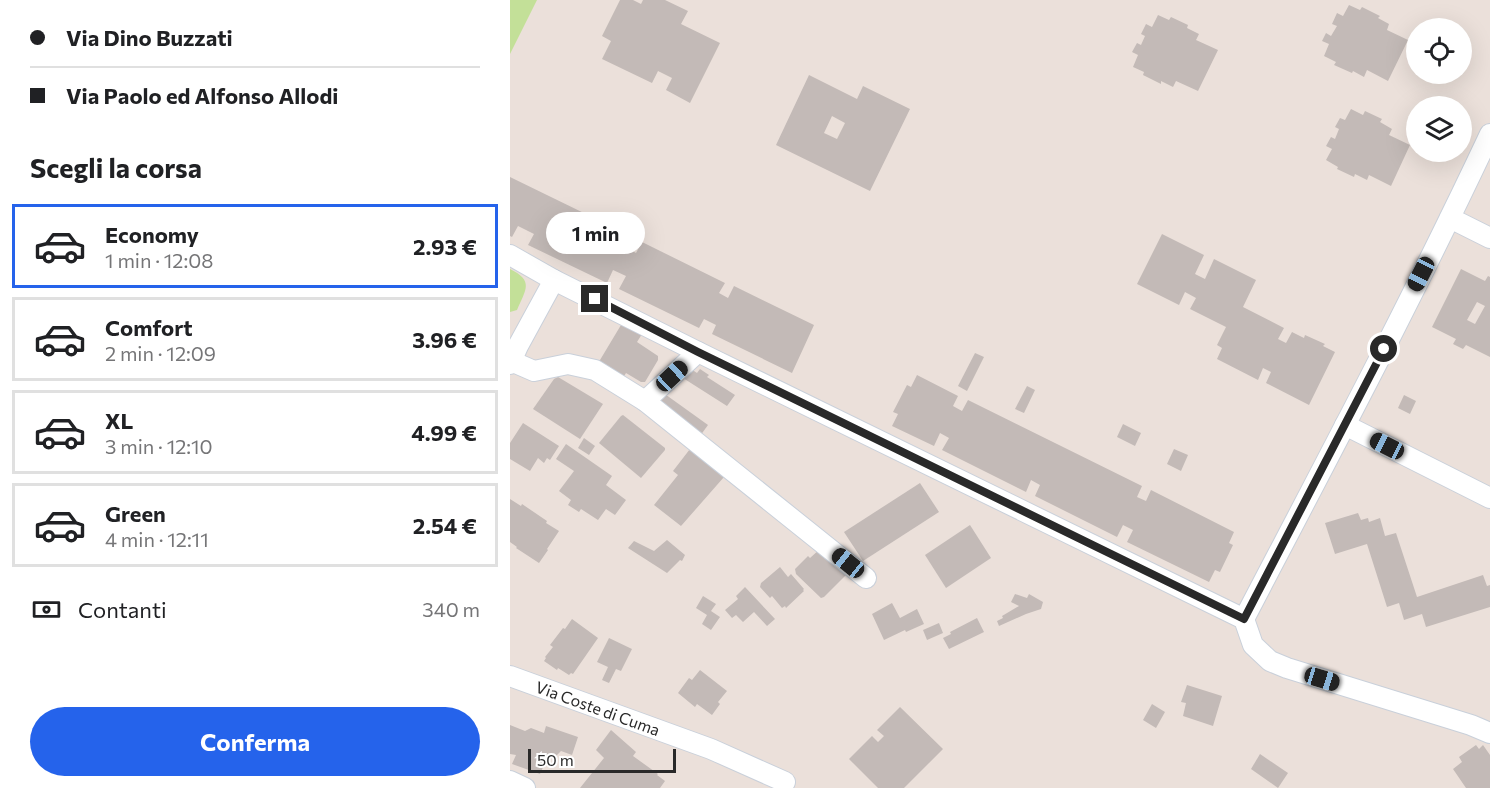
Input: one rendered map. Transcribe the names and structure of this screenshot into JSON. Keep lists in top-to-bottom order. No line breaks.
{"streets":{"street":["Via Coste di Cuma"]},"scale_bar":"50 m","page":{"banner":["Via Dino Buzzati","Via Paolo ed Alfonso Allodi"],"heading":"Scegli la corsa","list":[{"name":"Economy","note":"1 min · 12:08","value":"2.93 €"},{"name":"Comfort","note":"2 min · 12:09","value":"3.96 €"},{"name":"XL","note":"3 min · 12:10","value":"4.99 €"},{"name":"Green","note":"4 min · 12:11","value":"2.54 €"}],"bubble":"1 min","pay":["Contanti","340 m"],"buttons":"Conferma","scale":"50 m"}}
